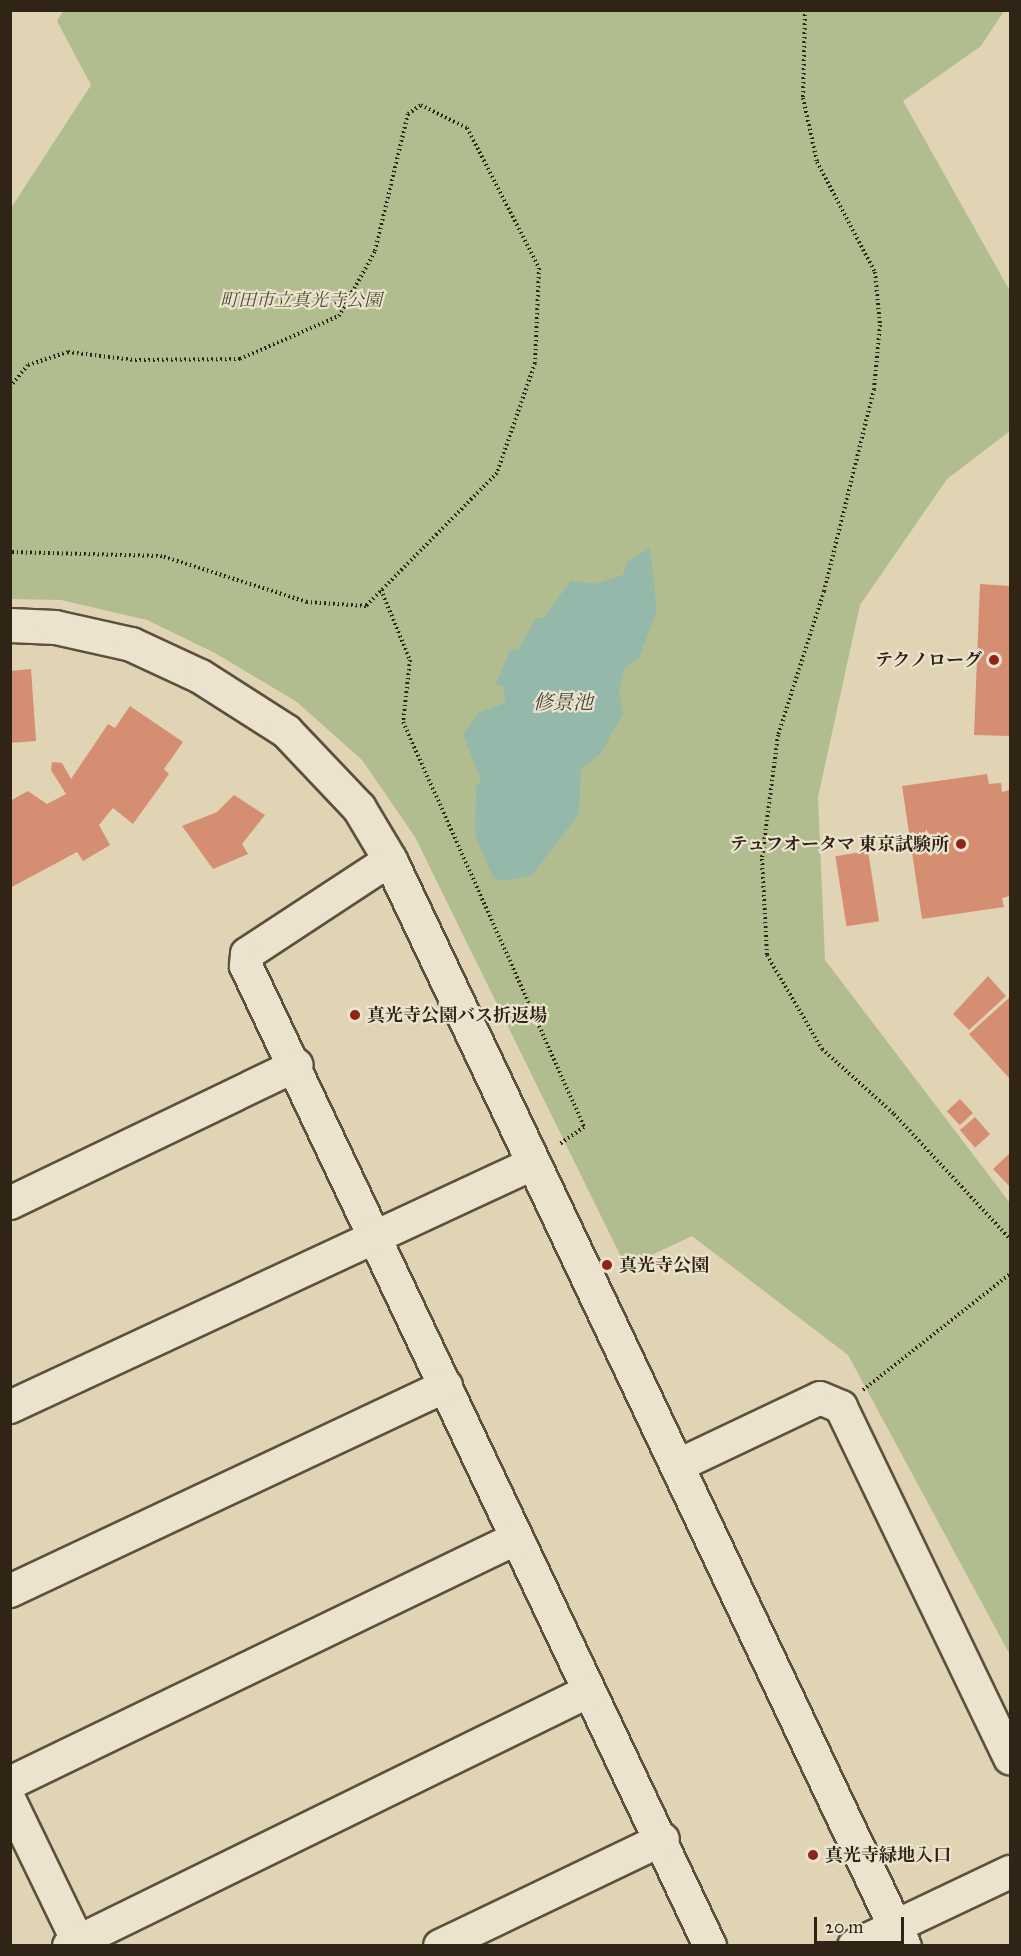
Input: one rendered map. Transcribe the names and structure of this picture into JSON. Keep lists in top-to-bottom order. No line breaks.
{"water":["修景池"],"parks":["町田市立真光寺公園"],"places":["テクノローグ","テュフオータマ 東京試験所","真光寺公園バス折返場","真光寺公園","真光寺緑地入口"],"scale_bar":"20 m"}
